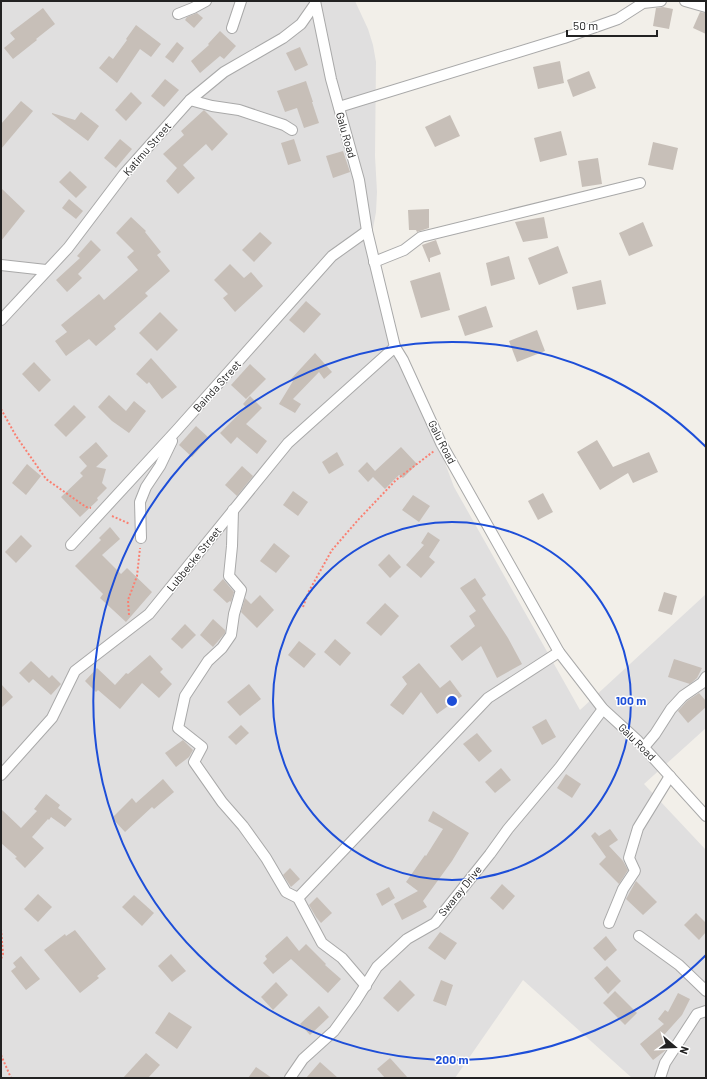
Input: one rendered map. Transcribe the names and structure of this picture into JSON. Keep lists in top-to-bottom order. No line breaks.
{"streets":{"street":["Galu Road","Katimu Street","Bainda Street","Lubbecke Street","Swaray Drive"]},"crossings":[["Galu Road","Katimu Street"],["Galu Road","Bainda Street"],["Galu Road","Lubbecke Street"],["Galu Road","Swaray Drive"]],"scale_bar":"50 m","north":"right","rings":["100 m","200 m"]}
